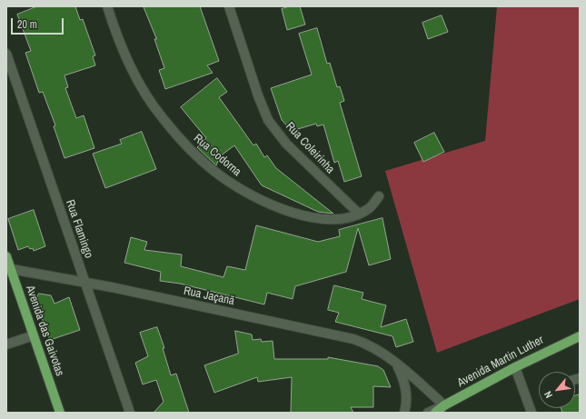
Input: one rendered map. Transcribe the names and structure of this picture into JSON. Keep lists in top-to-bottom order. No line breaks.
{"streets":{"main road":["Avenida das Gaivotas","Avenida Martin Luther"],"street":["Rua Coleirinha","Rua Codorna","Rua Flamingo","Rua Jaçanã"]},"crossings":[["Rua Coleirinha","Rua Codorna"],["Rua Flamingo","Rua Jaçanã"],["Rua Jaçanã","Avenida das Gaivotas"],["Rua Jaçanã","Avenida Martin Luther"]],"scale_bar":"20 m","north":"bottom left"}
